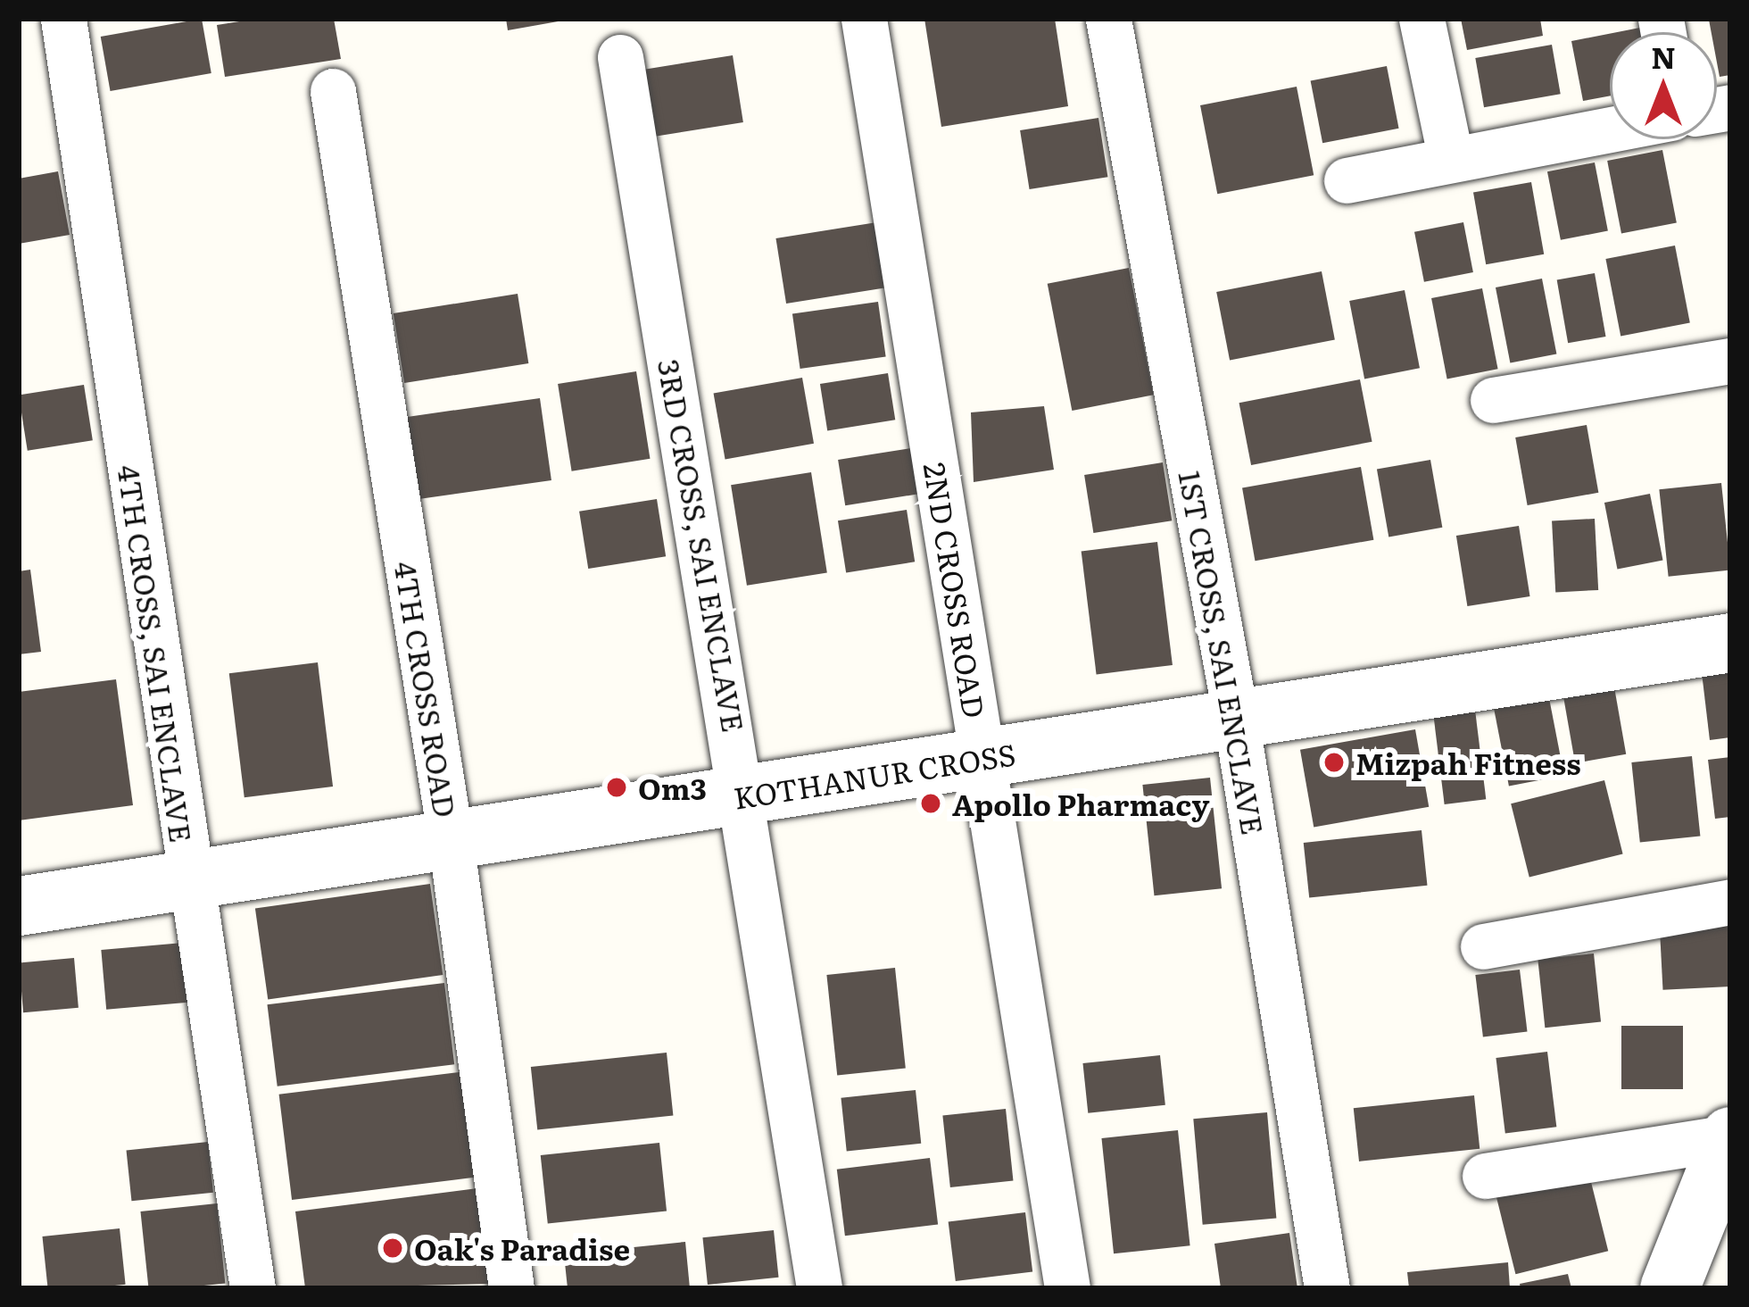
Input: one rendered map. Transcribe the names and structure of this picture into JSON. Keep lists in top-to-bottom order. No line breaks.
{"streets":{"street":["3RD CROSS, SAI ENCLAVE","2ND CROSS ROAD","1ST CROSS, SAI ENCLAVE","4TH CROSS, SAI ENCLAVE","4TH CROSS ROAD","KOTHANUR CROSS"]},"crossings":[["3RD CROSS, SAI ENCLAVE","KOTHANUR CROSS"],["2ND CROSS ROAD","KOTHANUR CROSS"],["1ST CROSS, SAI ENCLAVE","KOTHANUR CROSS"],["4TH CROSS, SAI ENCLAVE","KOTHANUR CROSS"],["4TH CROSS ROAD","KOTHANUR CROSS"]],"places":["Mizpah Fitness","Om3","Apollo Pharmacy","Oak's Paradise"],"north":"top"}
